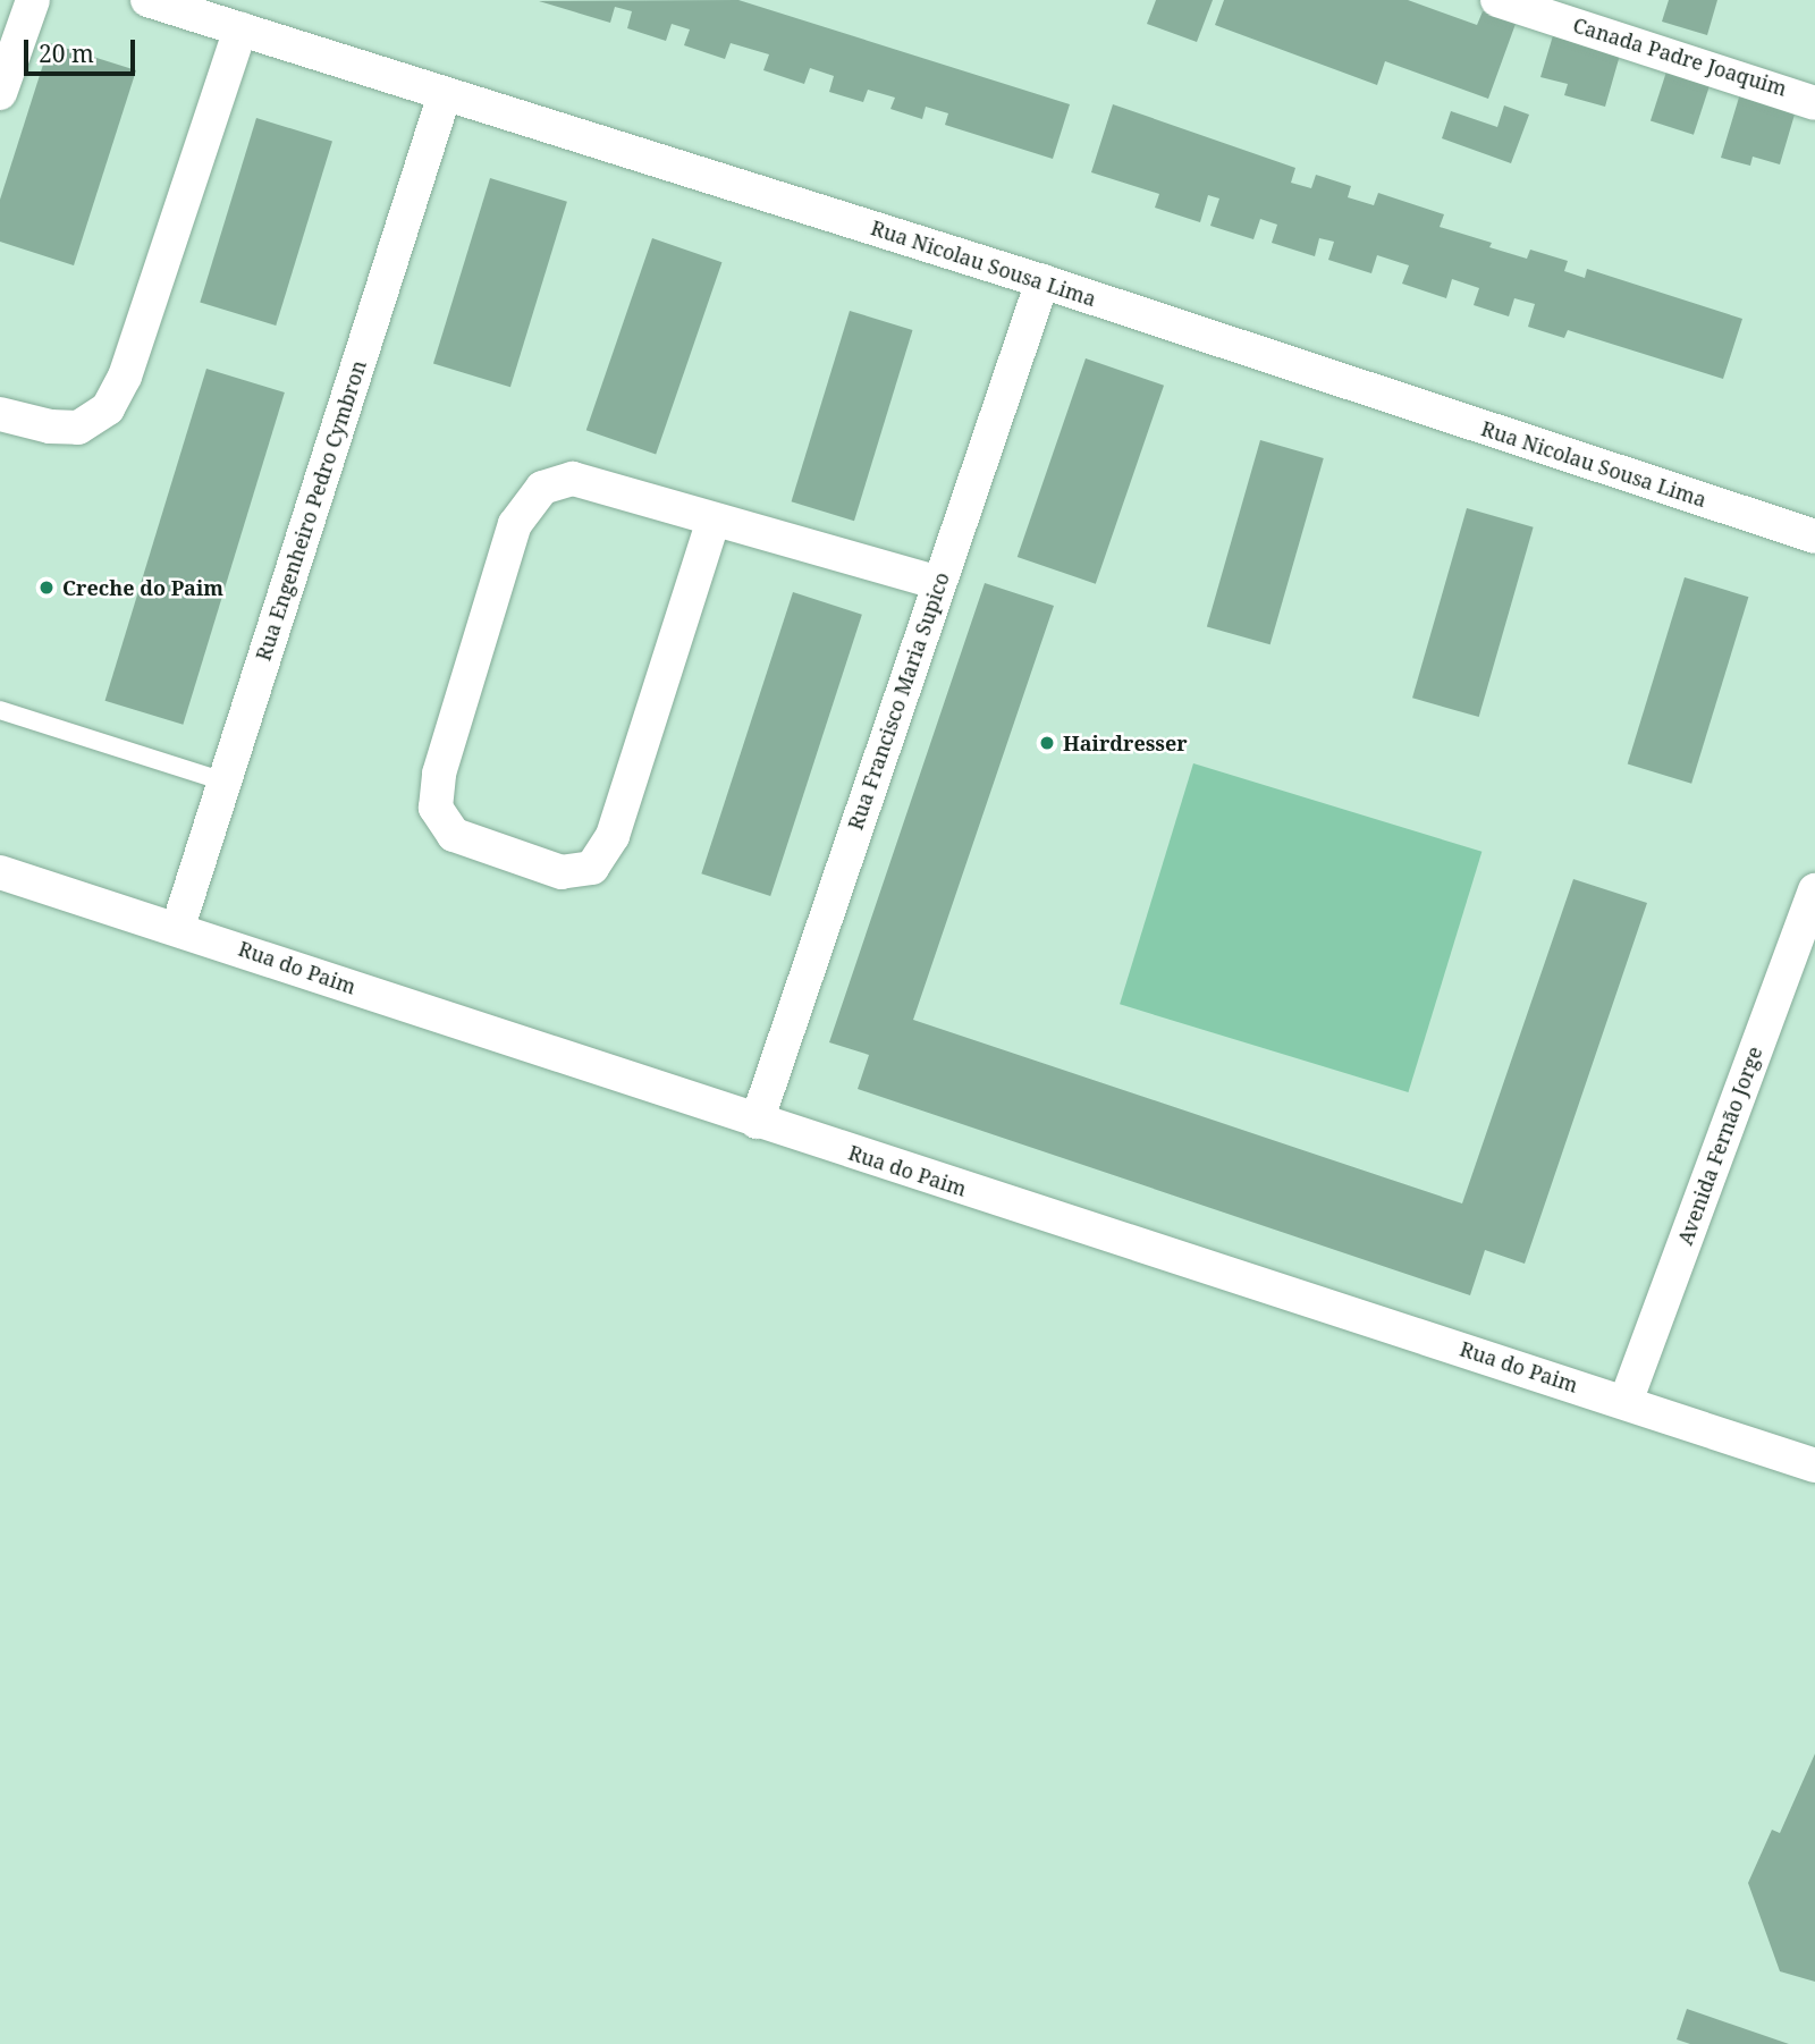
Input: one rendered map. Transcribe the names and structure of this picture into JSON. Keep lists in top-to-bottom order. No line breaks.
{"streets":{"street":["Canada Padre Joaquim","Rua Nicolau Sousa Lima","Rua Engenheiro Pedro Cymbron","Rua Francisco Maria Supico","Rua do Paim","Avenida Fernão Jorge"]},"crossings":[["Rua Nicolau Sousa Lima","Rua Engenheiro Pedro Cymbron"],["Rua Nicolau Sousa Lima","Rua Francisco Maria Supico"],["Rua Engenheiro Pedro Cymbron","Rua do Paim"],["Rua Francisco Maria Supico","Rua do Paim"],["Rua do Paim","Avenida Fernão Jorge"]],"places":["Creche do Paim","Hairdresser"],"scale_bar":"20 m"}
